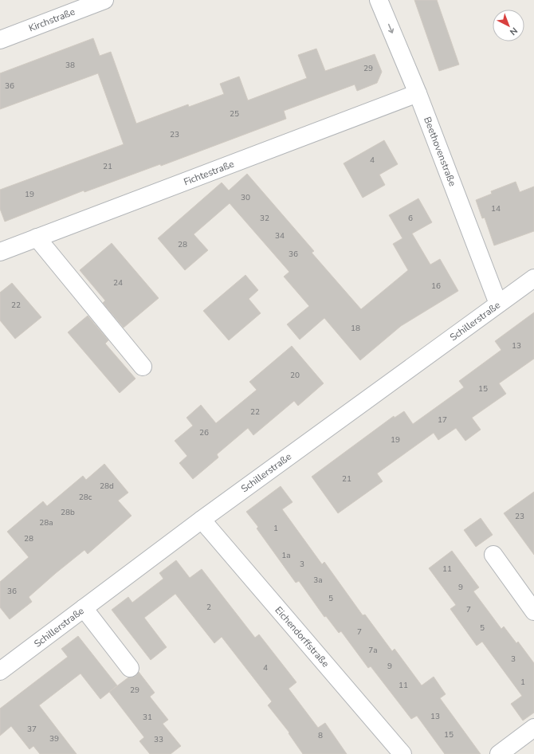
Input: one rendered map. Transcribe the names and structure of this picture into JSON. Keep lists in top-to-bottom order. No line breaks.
{"streets":{"street":["Kirchstraße","Beethovenstraße","Fichtestraße","Schillerstraße","Eichendorffstraße"]},"crossings":[["Beethovenstraße","Fichtestraße"],["Beethovenstraße","Schillerstraße"],["Schillerstraße","Eichendorffstraße"]],"house_numbers":["38","29","36","25","23","4","21","19","30","14","32","6","34","28","36","24","16","22","18","13","20","15","22","17","26","19","21","28d","28c","28b","23","28a","1","28","1a","3","11","3a","9","36","5","2","7","5","7","7a","3","9","4","1","11","29","13","31","37","15","8","39","33"],"north":"bottom right"}
